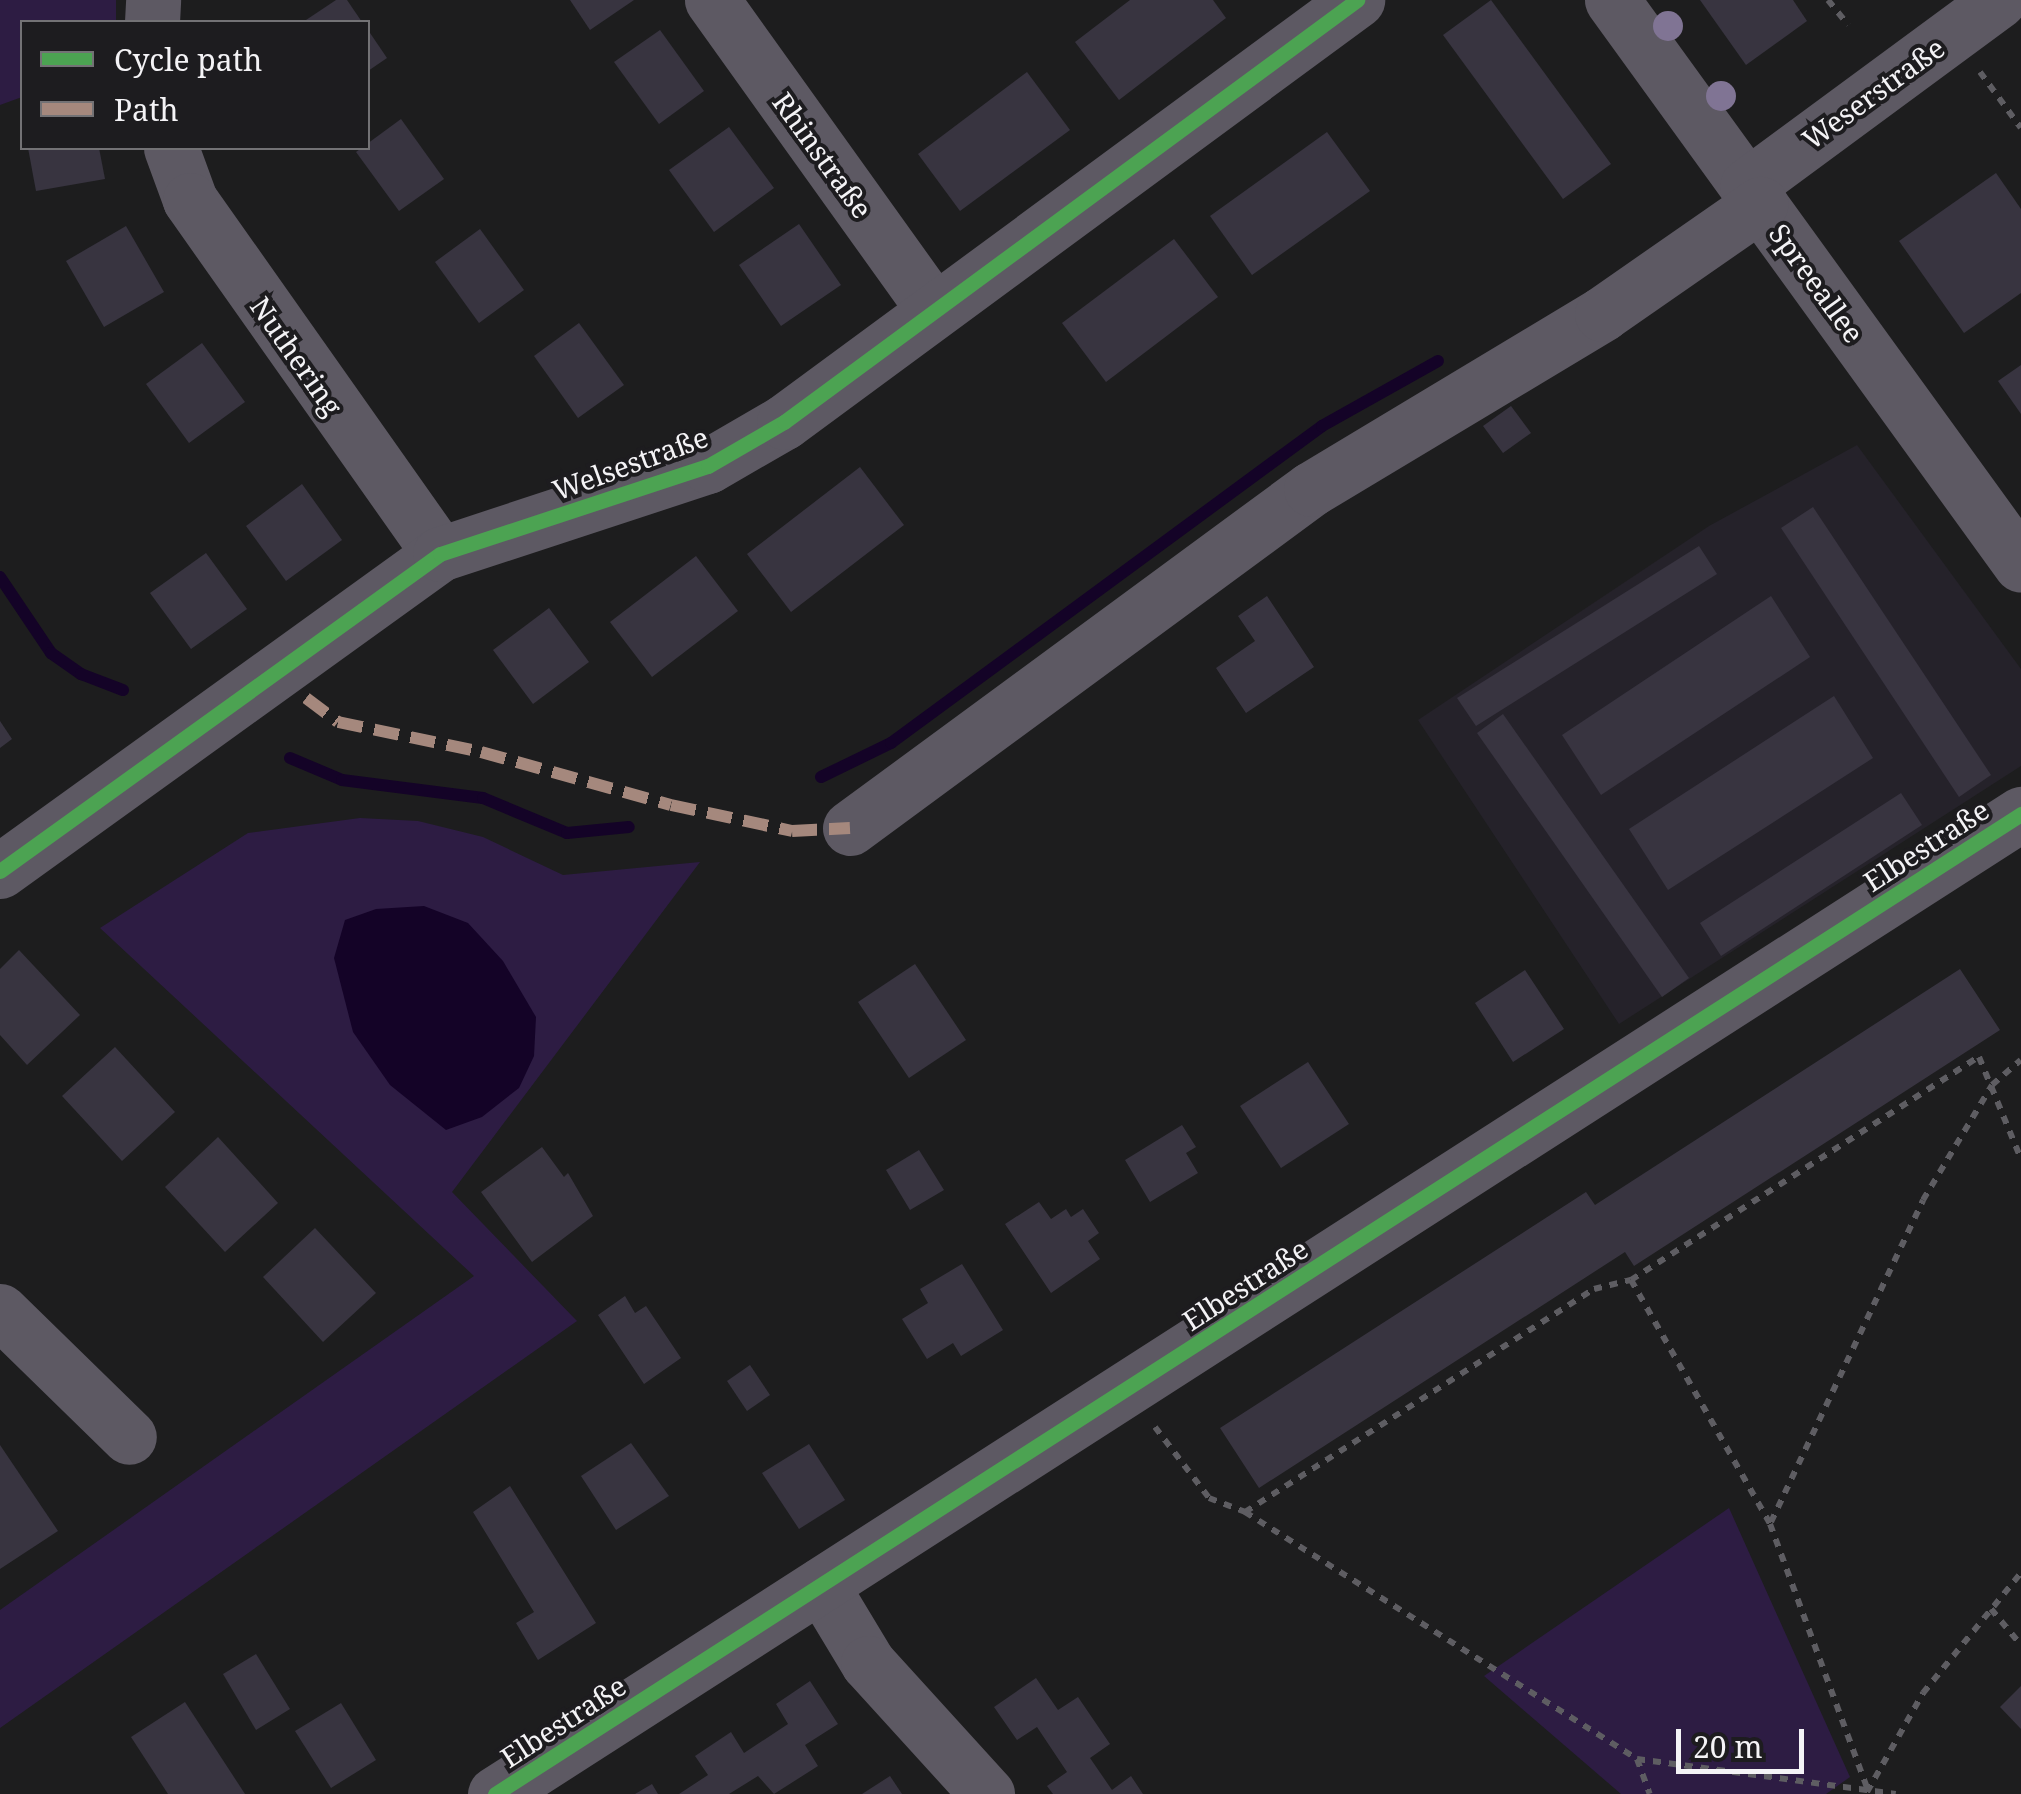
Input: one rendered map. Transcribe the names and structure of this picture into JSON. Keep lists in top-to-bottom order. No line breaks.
{"streets":{"street":["Weserstraße","Rhinstraße","Spreeallee","Nuthering","Welsestraße","Elbestraße"]},"crossings":[["Weserstraße","Spreeallee"],["Rhinstraße","Welsestraße"],["Nuthering","Welsestraße"]],"legend":["Cycle path","Path"],"scale_bar":"20 m"}
